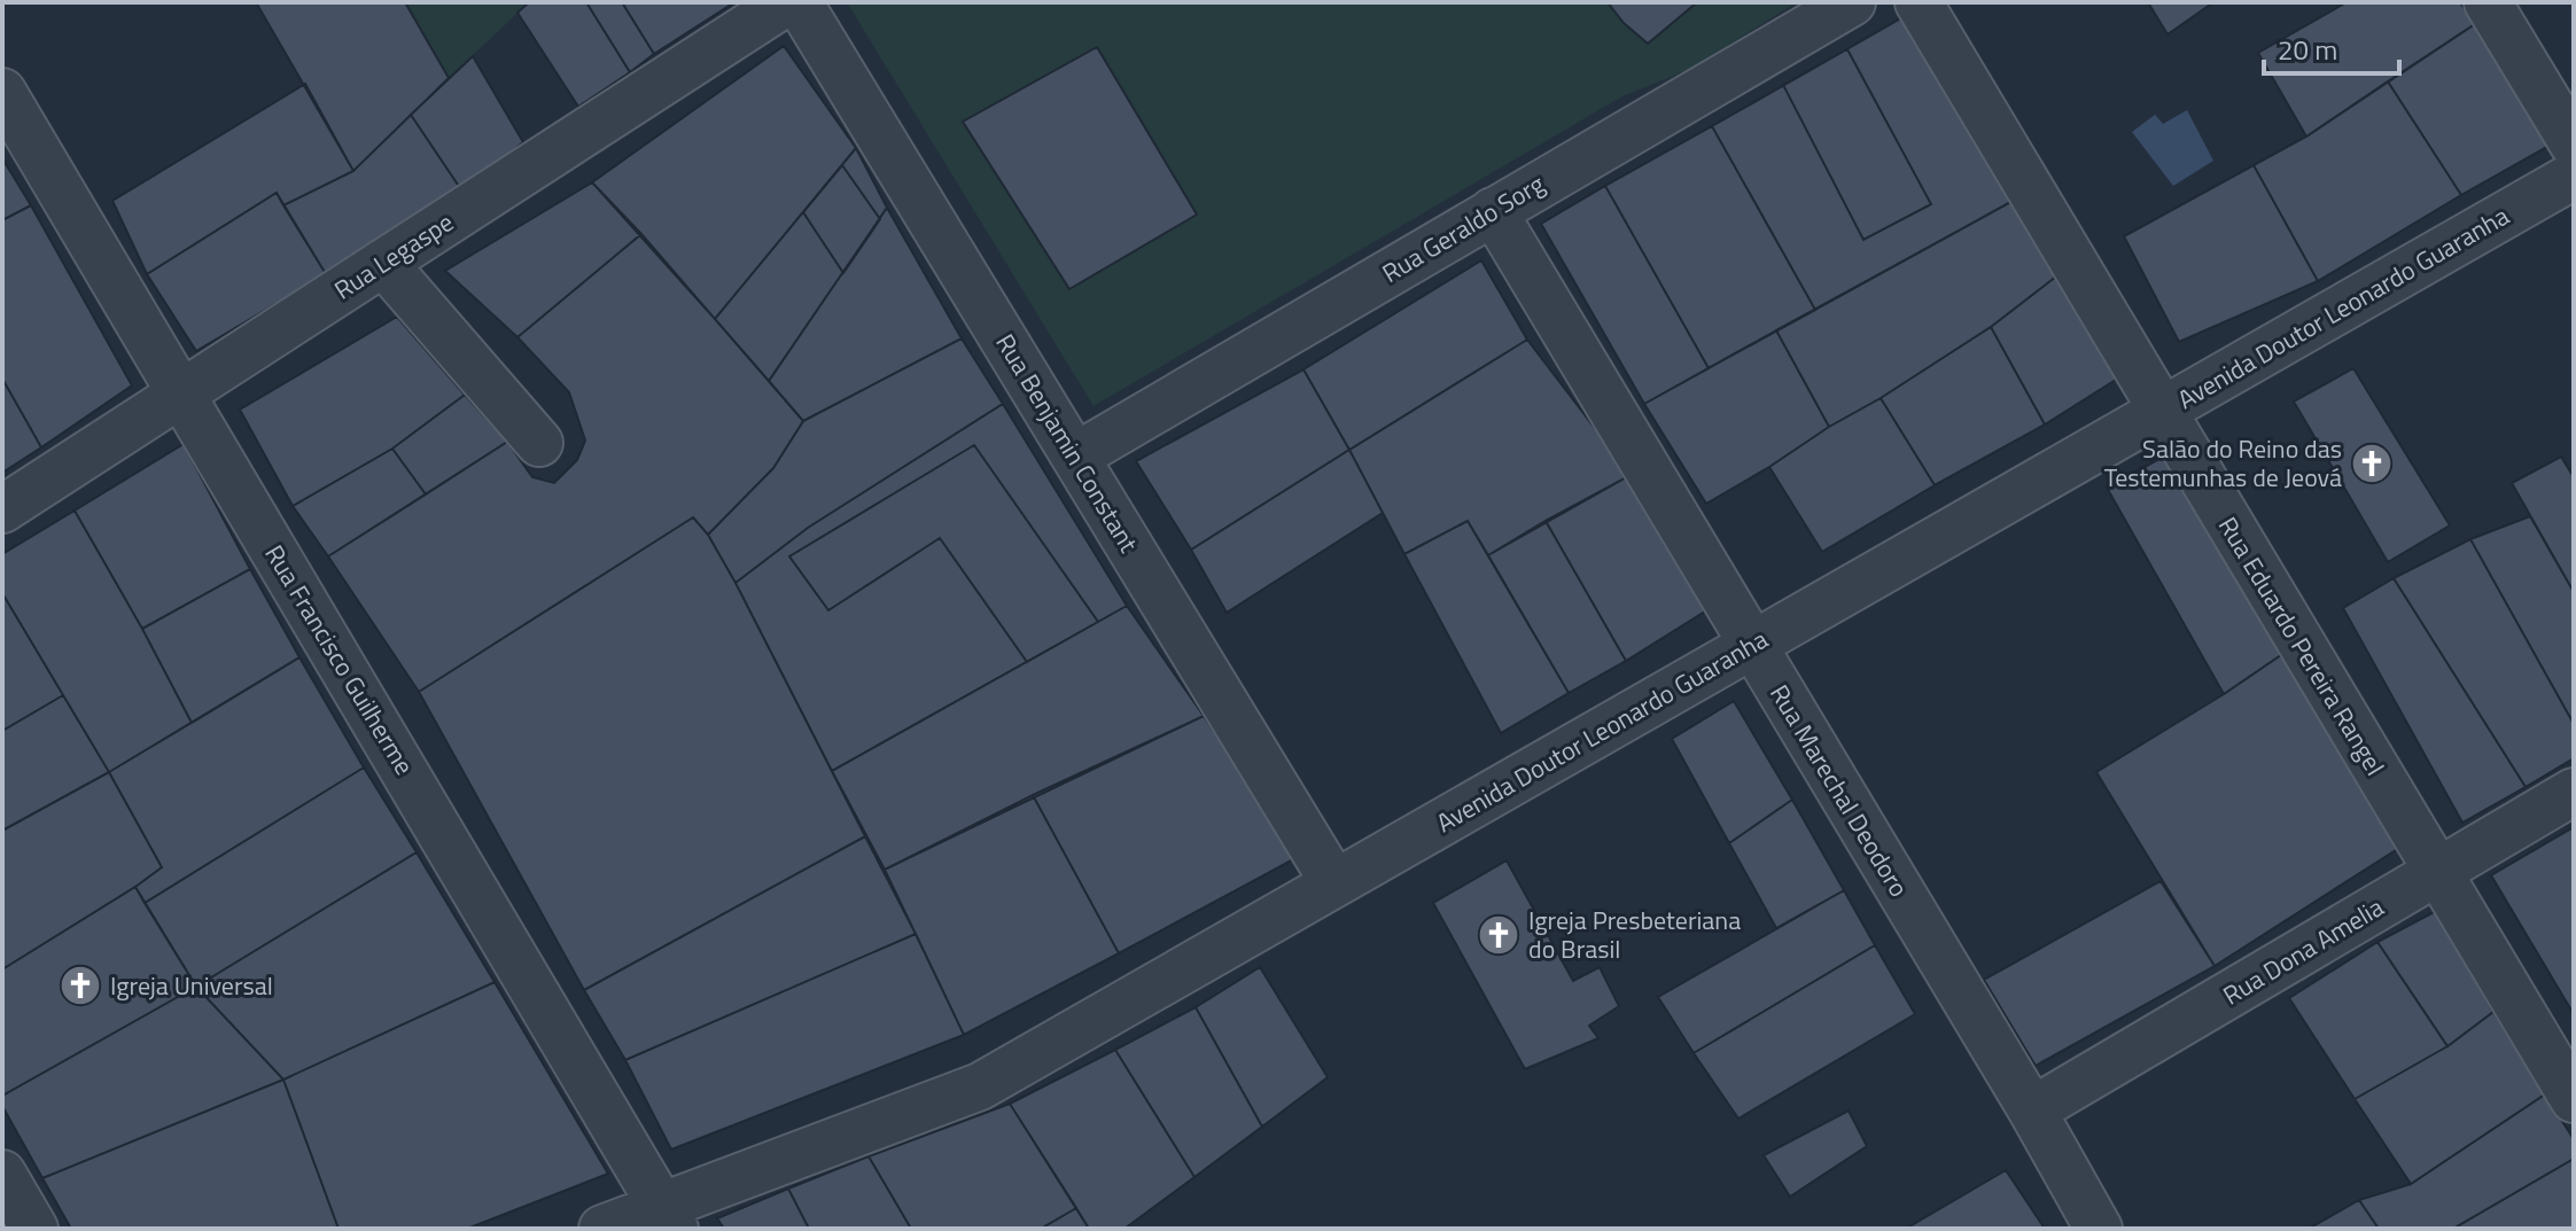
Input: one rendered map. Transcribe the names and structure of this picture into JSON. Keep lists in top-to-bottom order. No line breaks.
{"streets":{"street":["Rua Geraldo Sorg","Rua Legaspe","Avenida Doutor Leonardo Guaranha","Rua Benjamin Constant","Rua Eduardo Pereira Rangel","Rua Francisco Guilherme","Rua Marechal Deodoro","Rua Dona Amelia"]},"crossings":[["Rua Geraldo Sorg","Rua Benjamin Constant"],["Rua Geraldo Sorg","Rua Marechal Deodoro"],["Rua Legaspe","Rua Francisco Guilherme"],["Avenida Doutor Leonardo Guaranha","Rua Benjamin Constant"],["Avenida Doutor Leonardo Guaranha","Rua Eduardo Pereira Rangel"],["Avenida Doutor Leonardo Guaranha","Rua Francisco Guilherme"],["Avenida Doutor Leonardo Guaranha","Rua Marechal Deodoro"],["Rua Eduardo Pereira Rangel","Rua Dona Amelia"],["Rua Marechal Deodoro","Rua Dona Amelia"]],"places":{"church":["Salão do Reino das Testemunhas de Jeová","Igreja Presbeteriana do Brasil","Igreja Universal"]},"scale_bar":"20 m"}
